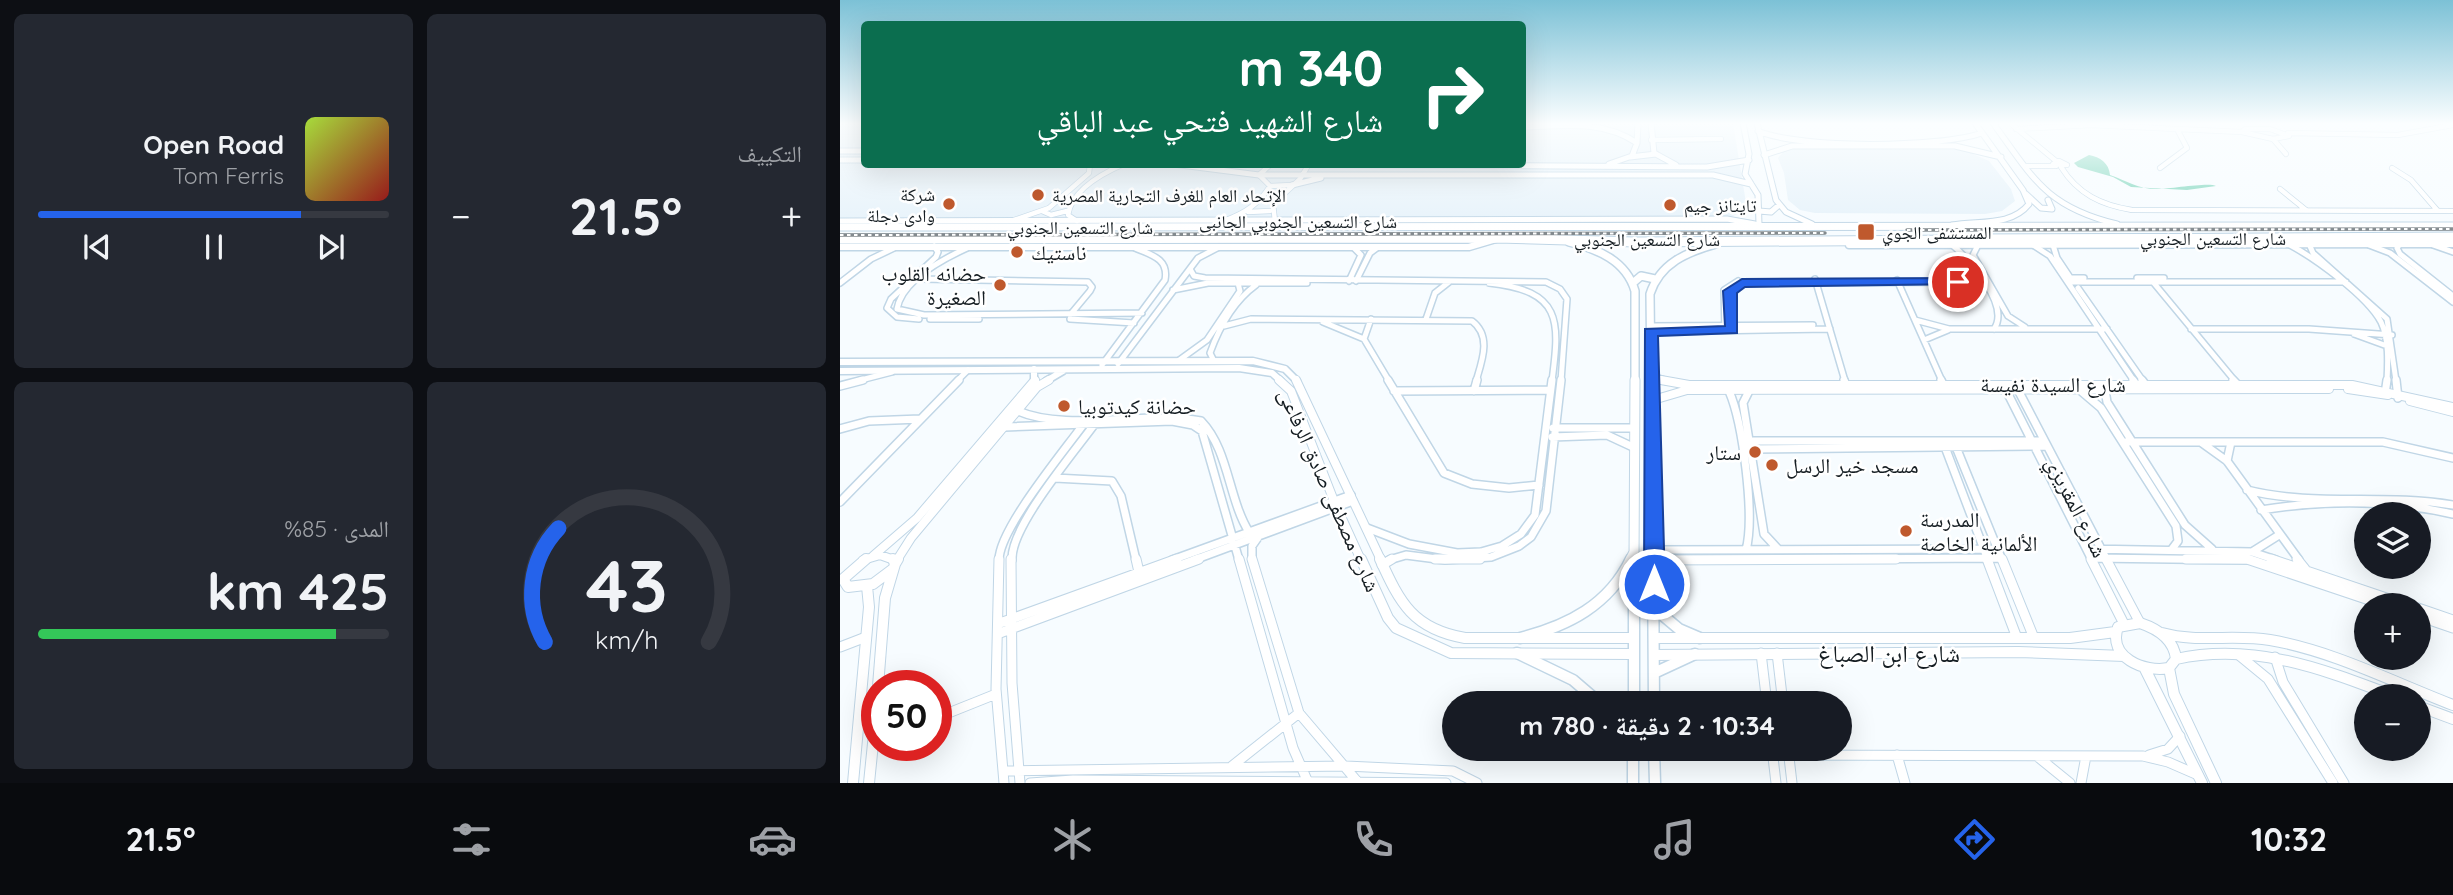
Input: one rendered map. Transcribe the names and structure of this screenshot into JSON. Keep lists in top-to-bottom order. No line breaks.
{"streets":{"highway":["شارع التسعين الجنوبي"],"street":["شارع التسعين الجنوبي الجانبى","شارع السيدة نفيسة","شارع مصطفى صادق الرفاعى","شارع المقريزي","شارع ابن الصباغ"]},"crossings":[["شارع التسعين الجنوبي الجانبى","شارع التسعين الجنوبي"],["شارع السيدة نفيسة","شارع المقريزي"],["شارع المقريزي","شارع ابن الصباغ"]],"places":{"other":["الإتحاد العام للغرف التجارية المصرية","شركة وادى دجلة","تايتانز جيم","ناستيك","حضانه القلوب الصغيرة","حضانة كيدتوبيا","ستار","مسجد خير الرسل","المدرسة الألمانية الخاصة"],"transit":["المستشفى الجوي"]},"page":{"tile":["التكييف",["المدى · 85%","425 km"]],"turn":["340 m","شارع الشهيد فتحي عبد الباقي"],"song":["Open Road","Tom Ferris"],"heat":["−","21.5°","+"],"map_buttons":["+","−"],"limit":"50","trip":"10:34 · 2 دقيقة · 780 m","tabs":["10:32","21.5°"],"gauge":["43","km/h"]}}
